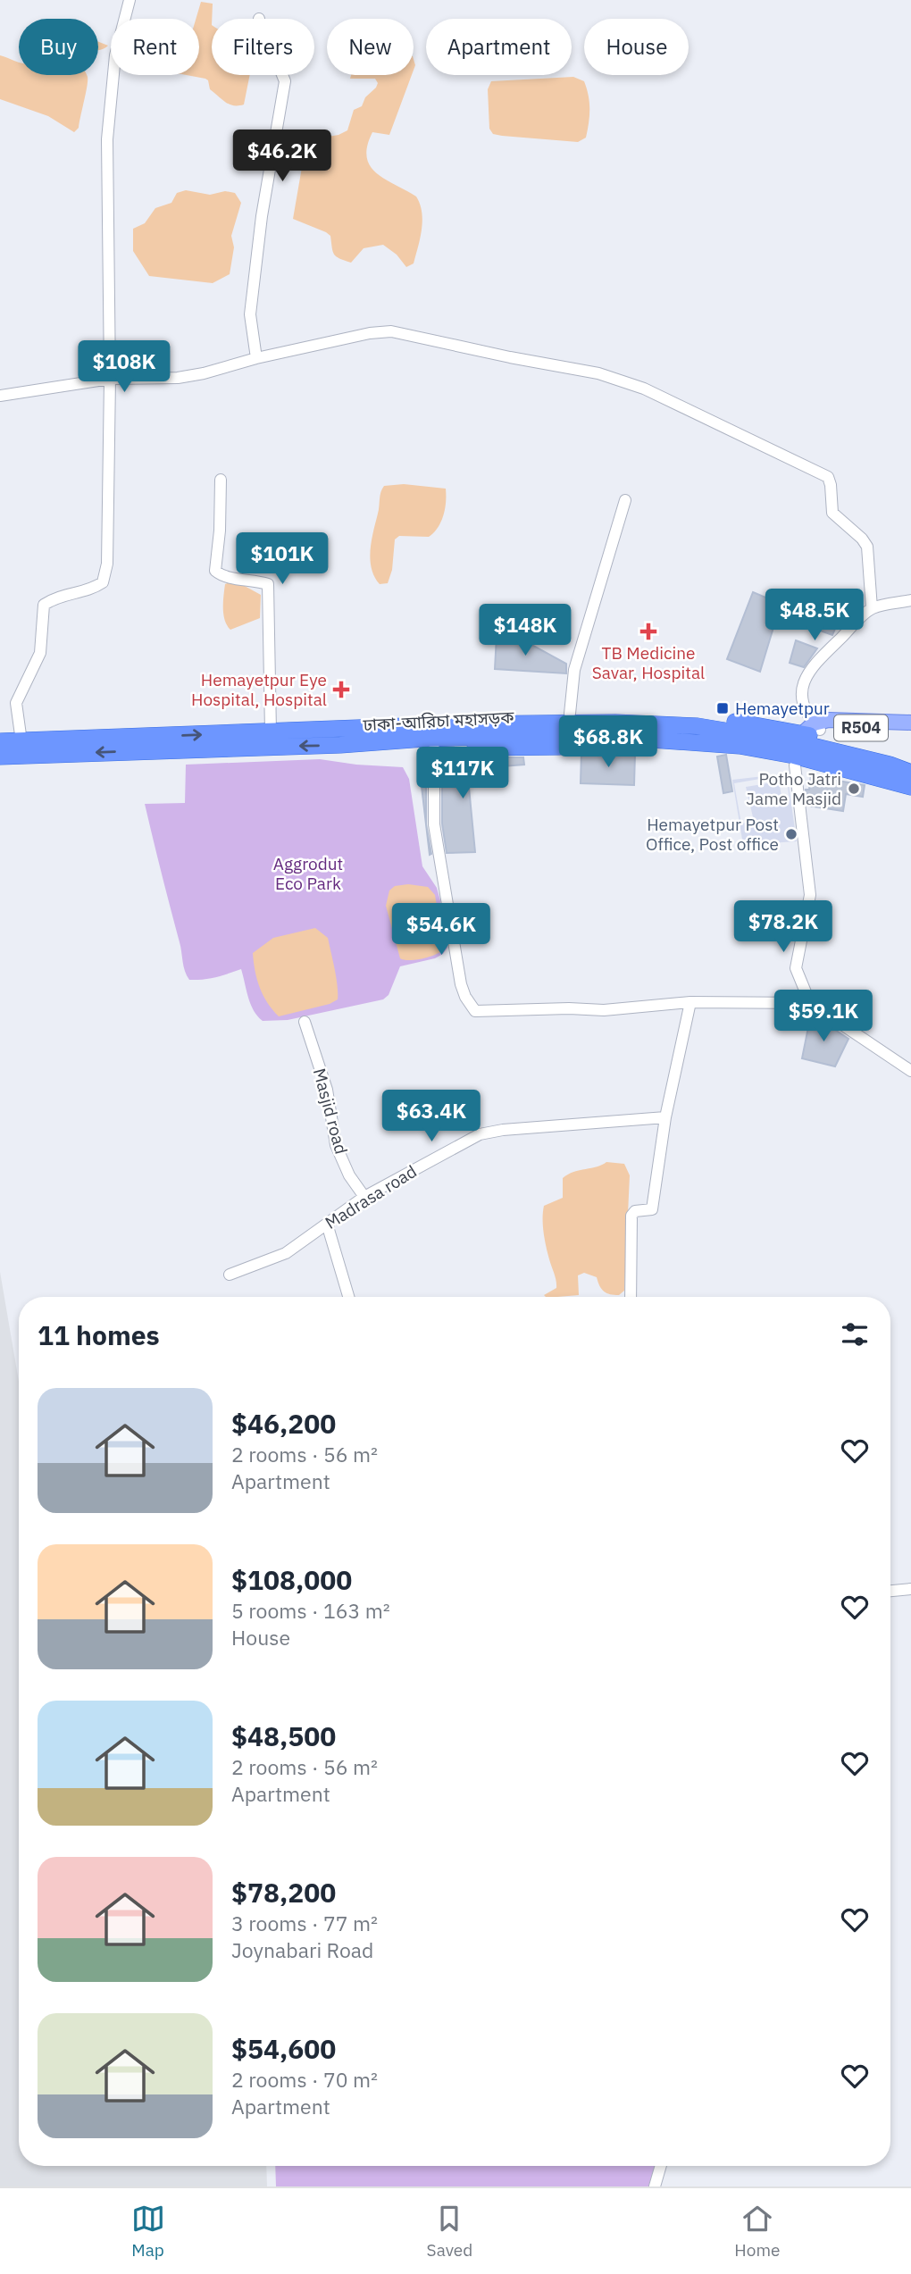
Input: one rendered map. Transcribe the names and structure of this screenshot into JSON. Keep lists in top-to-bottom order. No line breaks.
{"streets":{"highway":["ঢাকা-আরিচা মহাসড়ক"],"main road":["R504"],"street":["Masjid road","Madrasa road"]},"crossings":[["Masjid road","Madrasa road"]],"parks":["Aggrodut Eco Park"],"places":{"health":["TB Medicine Savar, Hospital","Hemayetpur Eye Hospital, Hospital"],"transit":["Hemayetpur"],"other":["Potho Jatri Jame Masjid","Hemayetpur Post Office, Post office"]},"page":{"chip":["Buy","Rent","Filters","New","Apartment","House"],"price":["$46.2K","$108K","$101K","$48.5K","$148K","$68.8K","$117K","$78.2K","$54.6K","$59.1K","$63.4K"],"heading":"11 homes","list":[{"name":"$46,200","note":"2 rooms · 56 m² · Apartment"},{"name":"$108,000","note":"5 rooms · 163 m² · House"},{"name":"$48,500","note":"2 rooms · 56 m² · Apartment"},{"name":"$78,200","note":"3 rooms · 77 m² · Joynabari Road"},{"name":"$54,600","note":"2 rooms · 70 m² · Apartment"}],"tabs":["Map","Saved","Home"]}}
